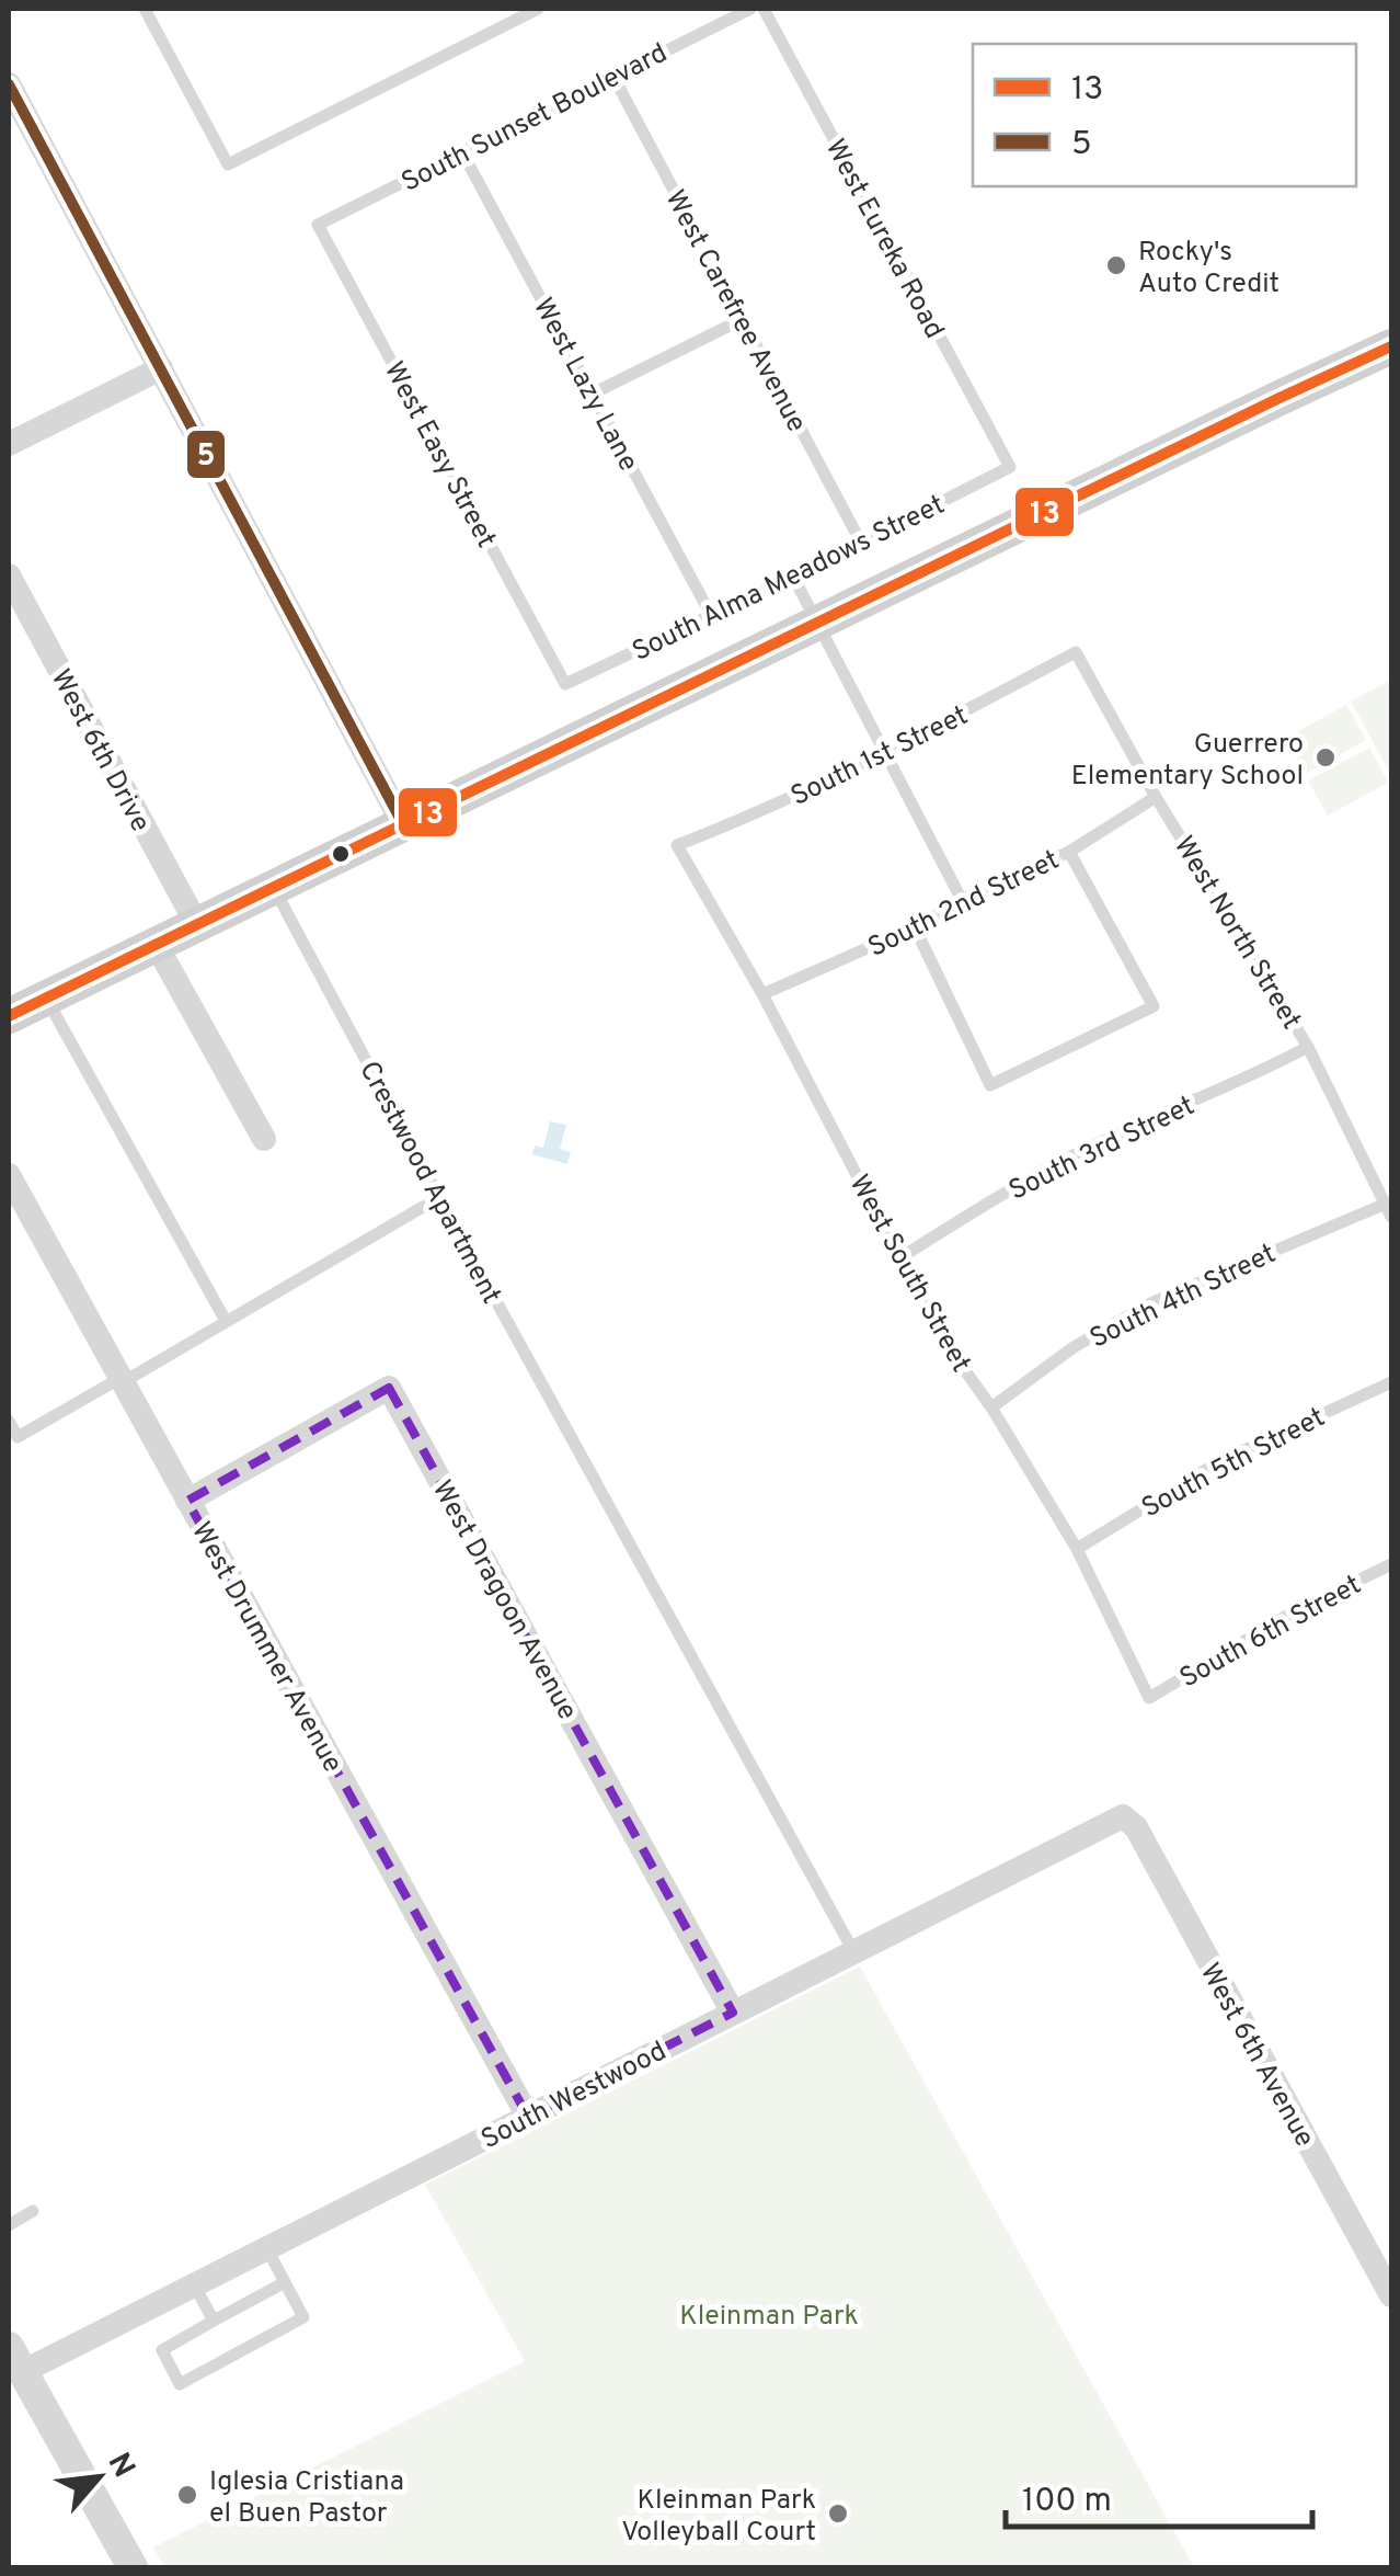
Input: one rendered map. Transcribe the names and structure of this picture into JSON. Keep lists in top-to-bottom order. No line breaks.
{"streets":{"street":["West 6th Drive","West Dragoon Avenue","West Drummer Avenue","West 6th Avenue","South Westwood"],"lane":["South Sunset Boulevard","West Eureka Road","West Carefree Avenue","West Lazy Lane","West Easy Street","South Alma Meadows Street","South 1st Street","South 2nd Street","West North Street","South 3rd Street","Crestwood Apartment","West South Street","South 4th Street","South 5th Street","South 6th Street"]},"crossings":[["South Sunset Boulevard","West Carefree Avenue"],["South Sunset Boulevard","West Lazy Lane"],["South Sunset Boulevard","West Easy Street"],["West Eureka Road","South Alma Meadows Street"],["West Carefree Avenue","South Alma Meadows Street"],["West Lazy Lane","South Alma Meadows Street"],["West Easy Street","South Alma Meadows Street"],["South 1st Street","West North Street"],["South 1st Street","West South Street"],["South 2nd Street","West North Street"],["South 2nd Street","West South Street"],["West North Street","South 3rd Street"],["West North Street","South 4th Street"],["South 3rd Street","West South Street"],["Crestwood Apartment","South Westwood"],["West South Street","South 4th Street"],["West South Street","South 5th Street"],["West South Street","South 6th Street"],["West Dragoon Avenue","West Drummer Avenue"],["West Dragoon Avenue","South Westwood"],["West Drummer Avenue","South Westwood"],["West 6th Avenue","South Westwood"]],"parks":["Kleinman Park"],"places":["Rocky's Auto Credit","Guerrero Elementary School","Iglesia Cristiana el Buen Pastor","Kleinman Park Volleyball Court"],"lines":["transit line 5","transit line 13"],"legend":["13","5"],"scale_bar":"100 m","north":"top right"}
